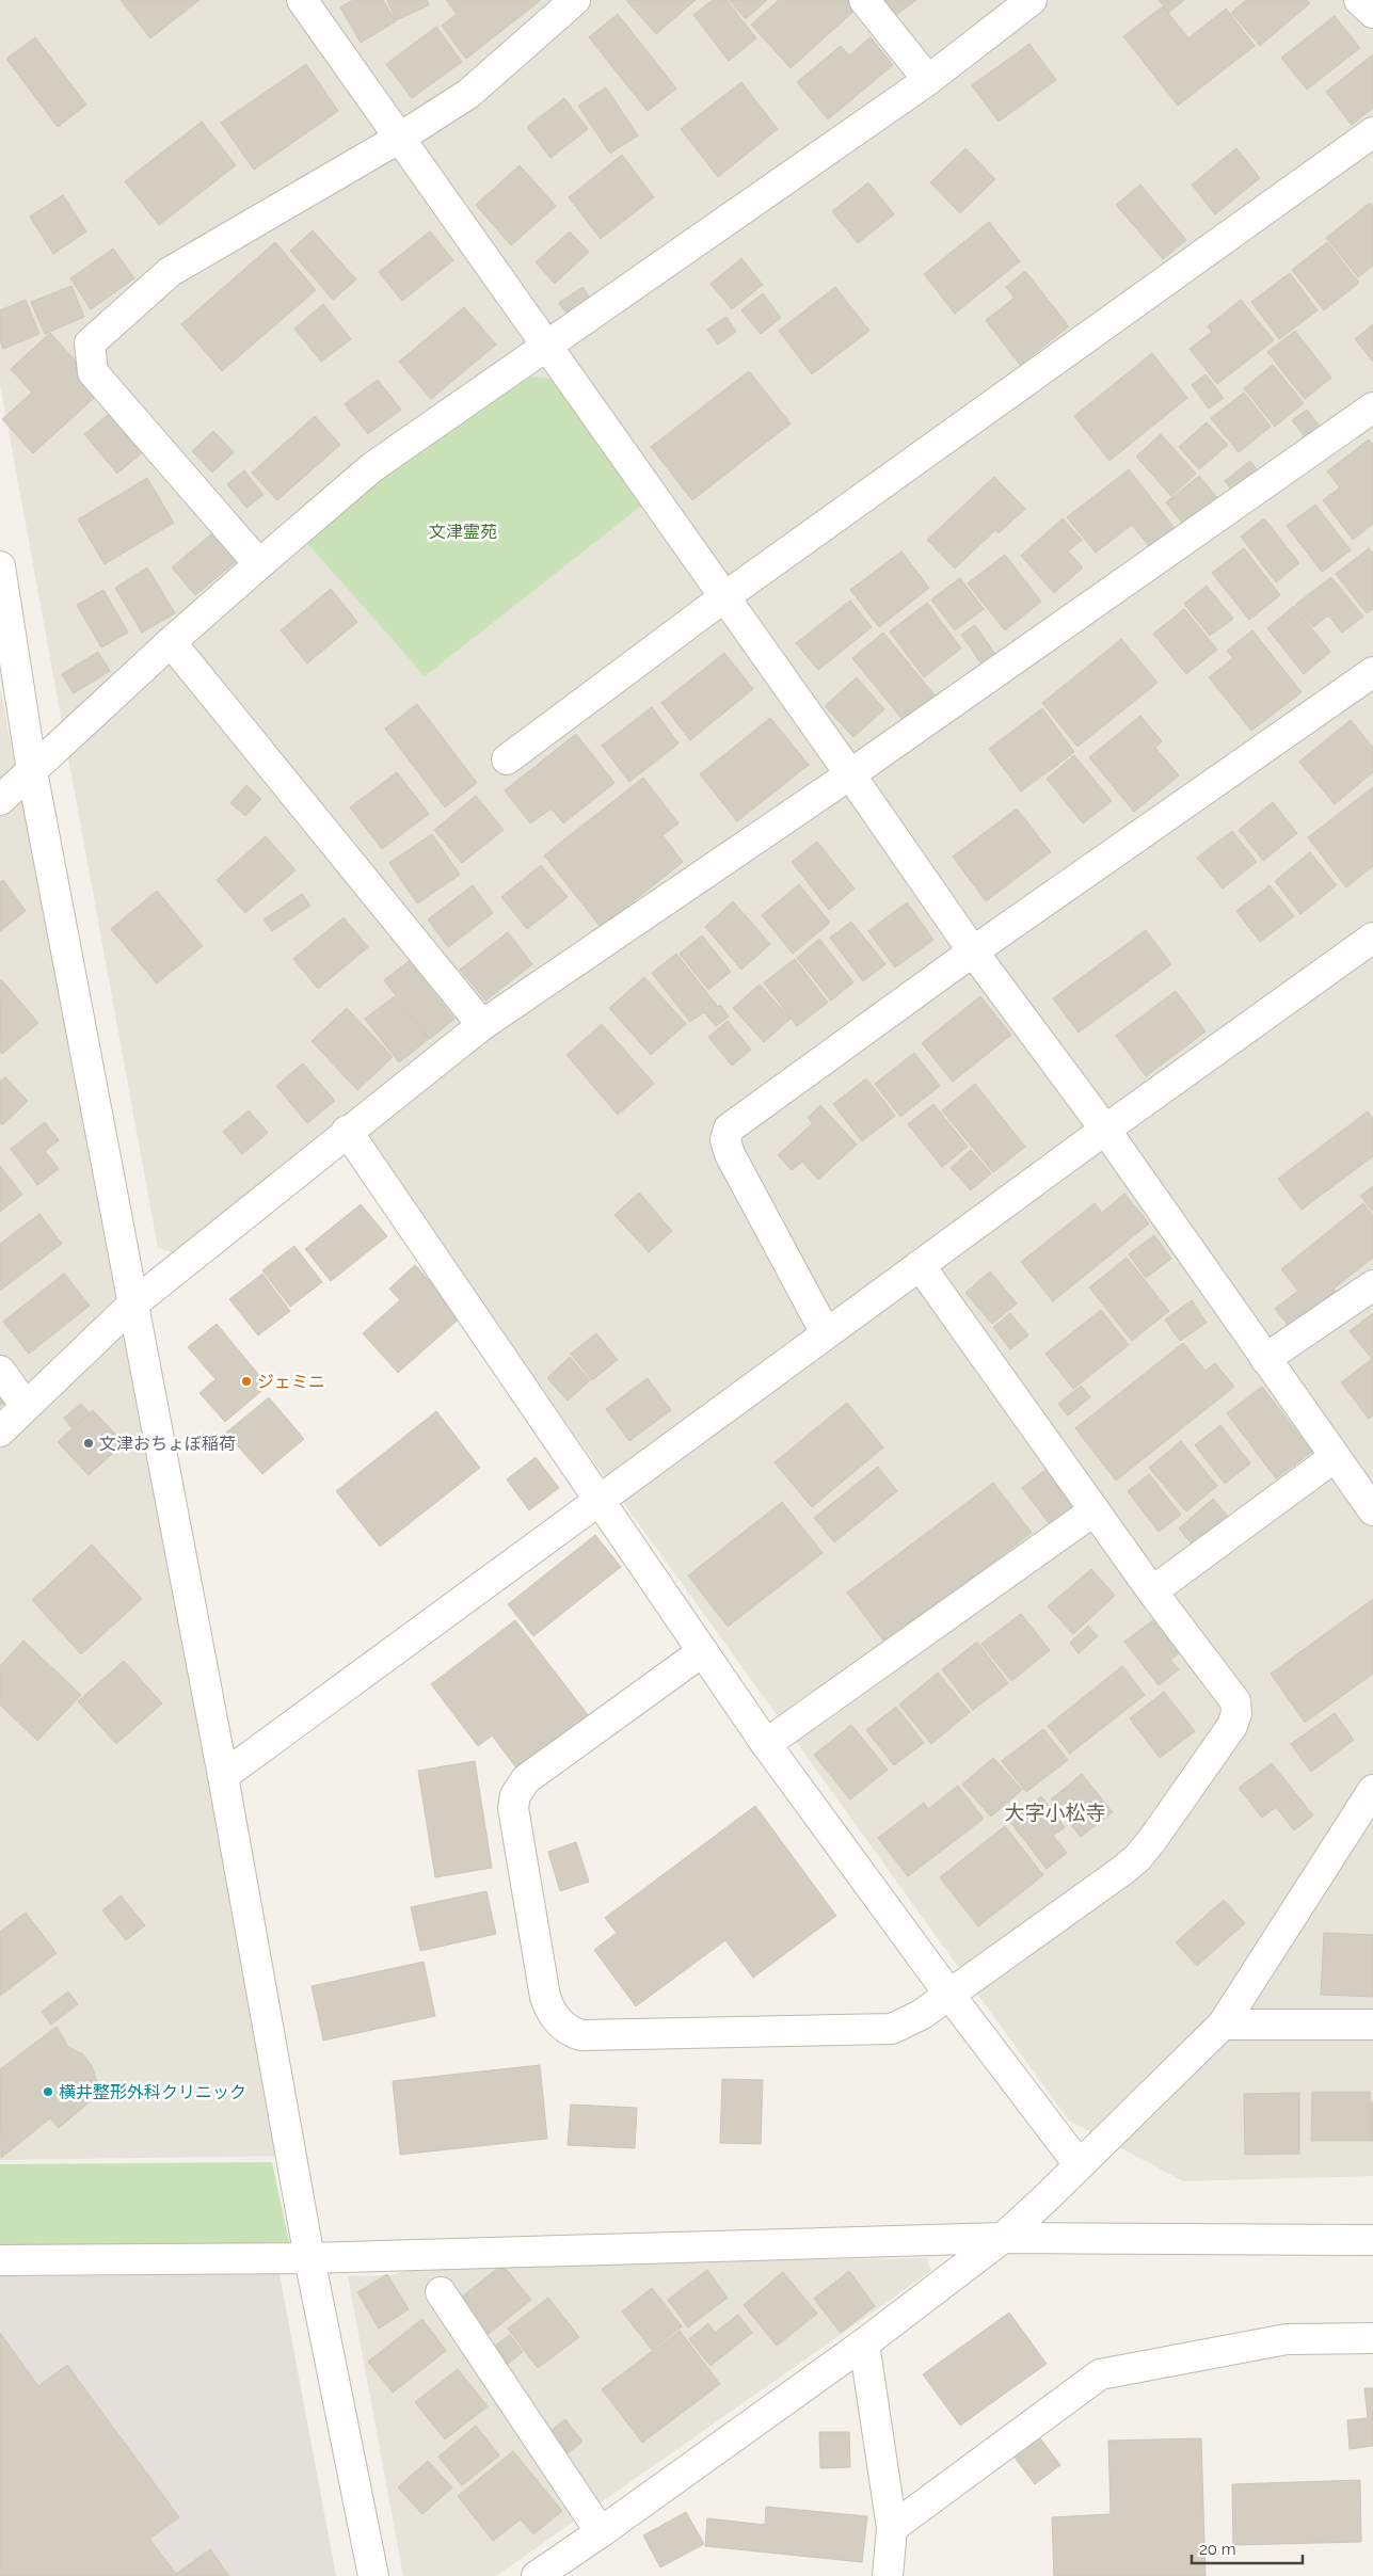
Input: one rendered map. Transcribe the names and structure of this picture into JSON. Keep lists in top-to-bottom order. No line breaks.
{"districts":["大字小松寺"],"parks":["文津霊苑"],"places":["ジェミニ","文津おちょぼ稲荷","横井整形外科クリニック"],"scale_bar":"20 m"}
